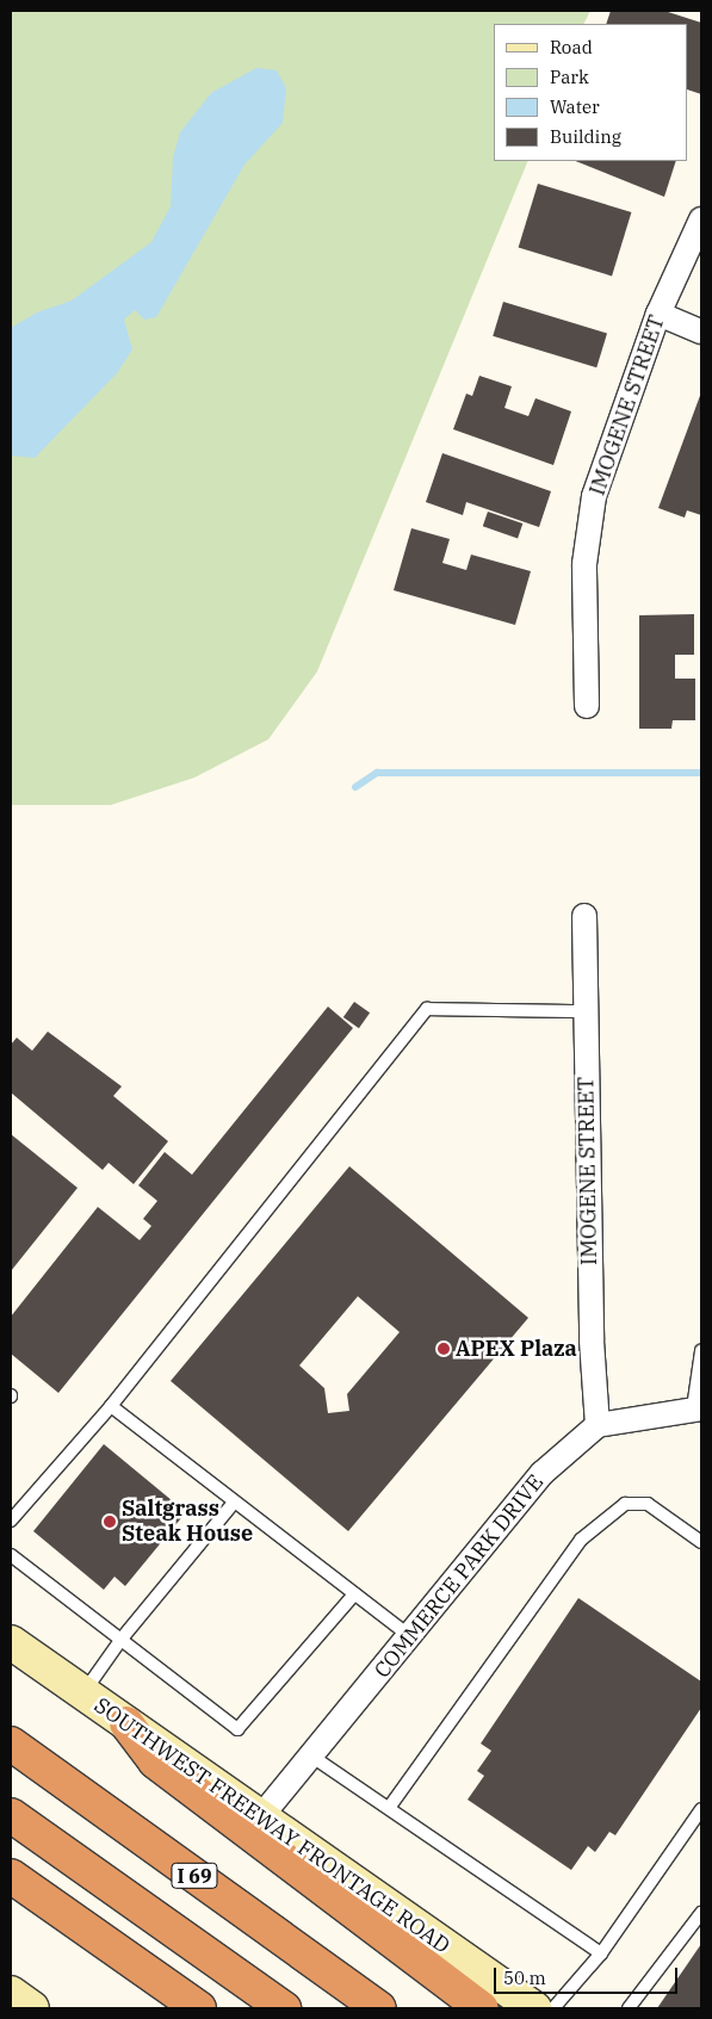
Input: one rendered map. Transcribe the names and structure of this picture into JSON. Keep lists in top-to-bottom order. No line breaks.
{"streets":{"highway":["I 69"],"main road":["SOUTHWEST FREEWAY FRONTAGE ROAD"],"street":["IMOGENE STREET","COMMERCE PARK DRIVE"]},"crossings":[["IMOGENE STREET","COMMERCE PARK DRIVE"],["COMMERCE PARK DRIVE","SOUTHWEST FREEWAY FRONTAGE ROAD"]],"places":["APEX Plaza","Saltgrass Steak House"],"legend":["Road","Park","Water","Building"],"scale_bar":"50 m"}
